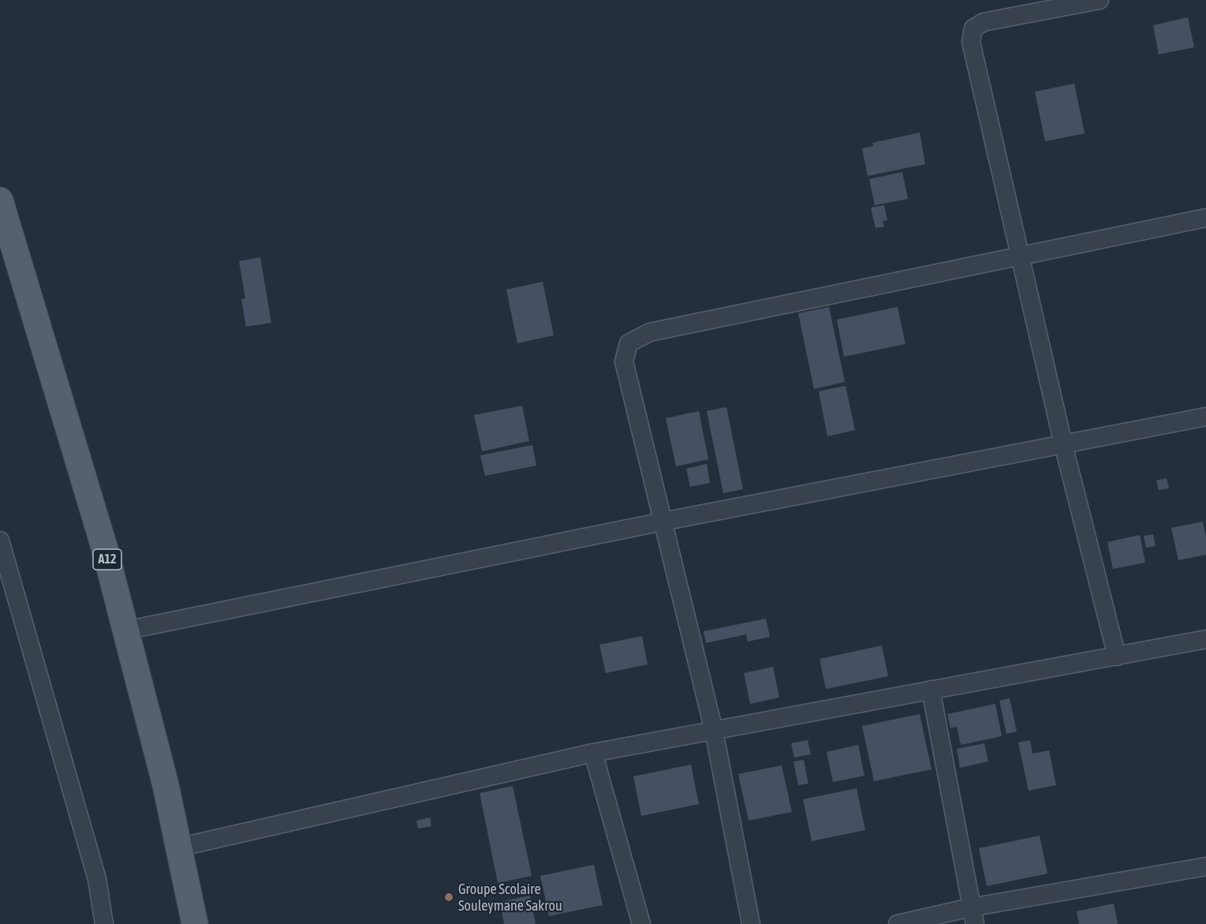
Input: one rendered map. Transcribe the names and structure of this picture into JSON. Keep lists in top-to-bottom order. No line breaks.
{"streets":{"main road":["A12"]},"places":["Groupe Scolaire Souleymane Sakrou"]}
